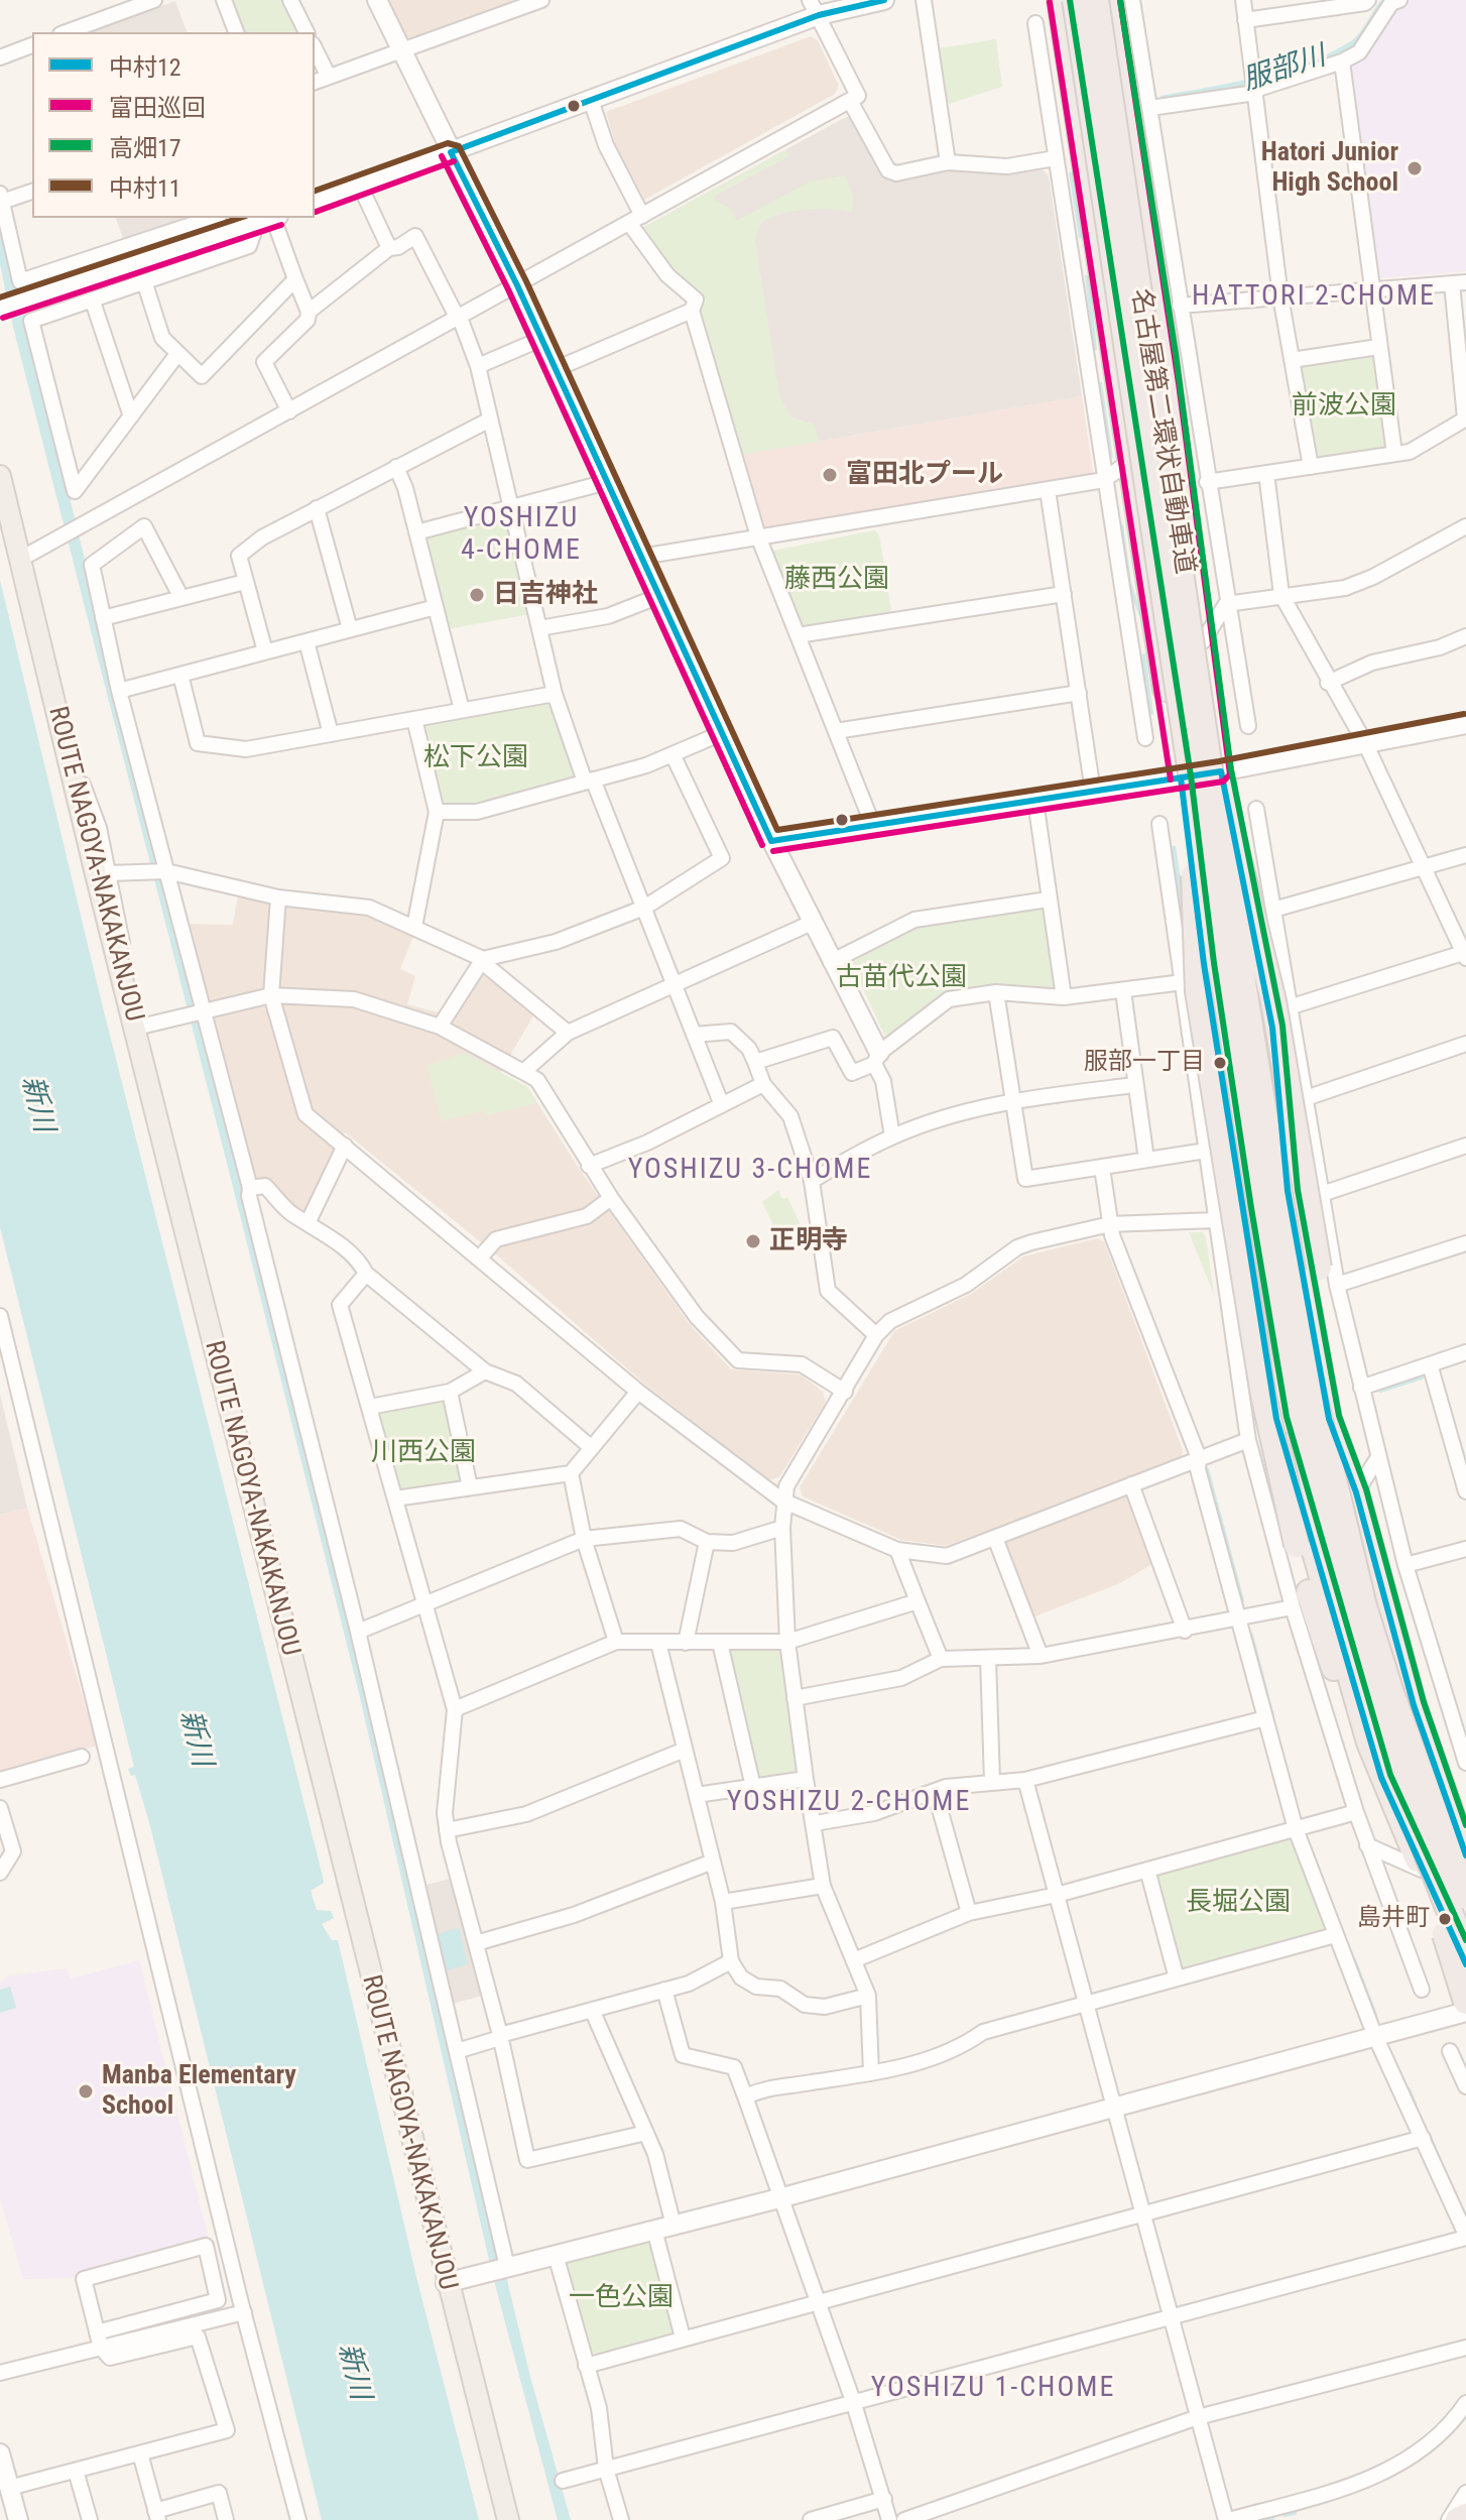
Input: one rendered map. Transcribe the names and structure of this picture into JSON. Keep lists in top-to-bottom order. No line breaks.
{"streets":{"highway":["名古屋第二環状自動車道"],"main road":["ROUTE NAGOYA-NAKAKANJOU"]},"districts":["HATTORI 2-CHOME","YOSHIZU 4-CHOME","YOSHIZU 3-CHOME","YOSHIZU 2-CHOME","YOSHIZU 1-CHOME"],"water":["服部川","新川"],"parks":["前波公園","藤西公園","松下公園","古苗代公園","川西公園","長堀公園","一色公園"],"places":["Hatori Junior High School","富田北プール","日吉神社","服部一丁目","正明寺","島井町","Manba Elementary School"],"lines":["transit line 中村12","transit line 富田巡回","transit line 高畑17","transit line 中村11"],"legend":["中村12","富田巡回","高畑17","中村11"]}
